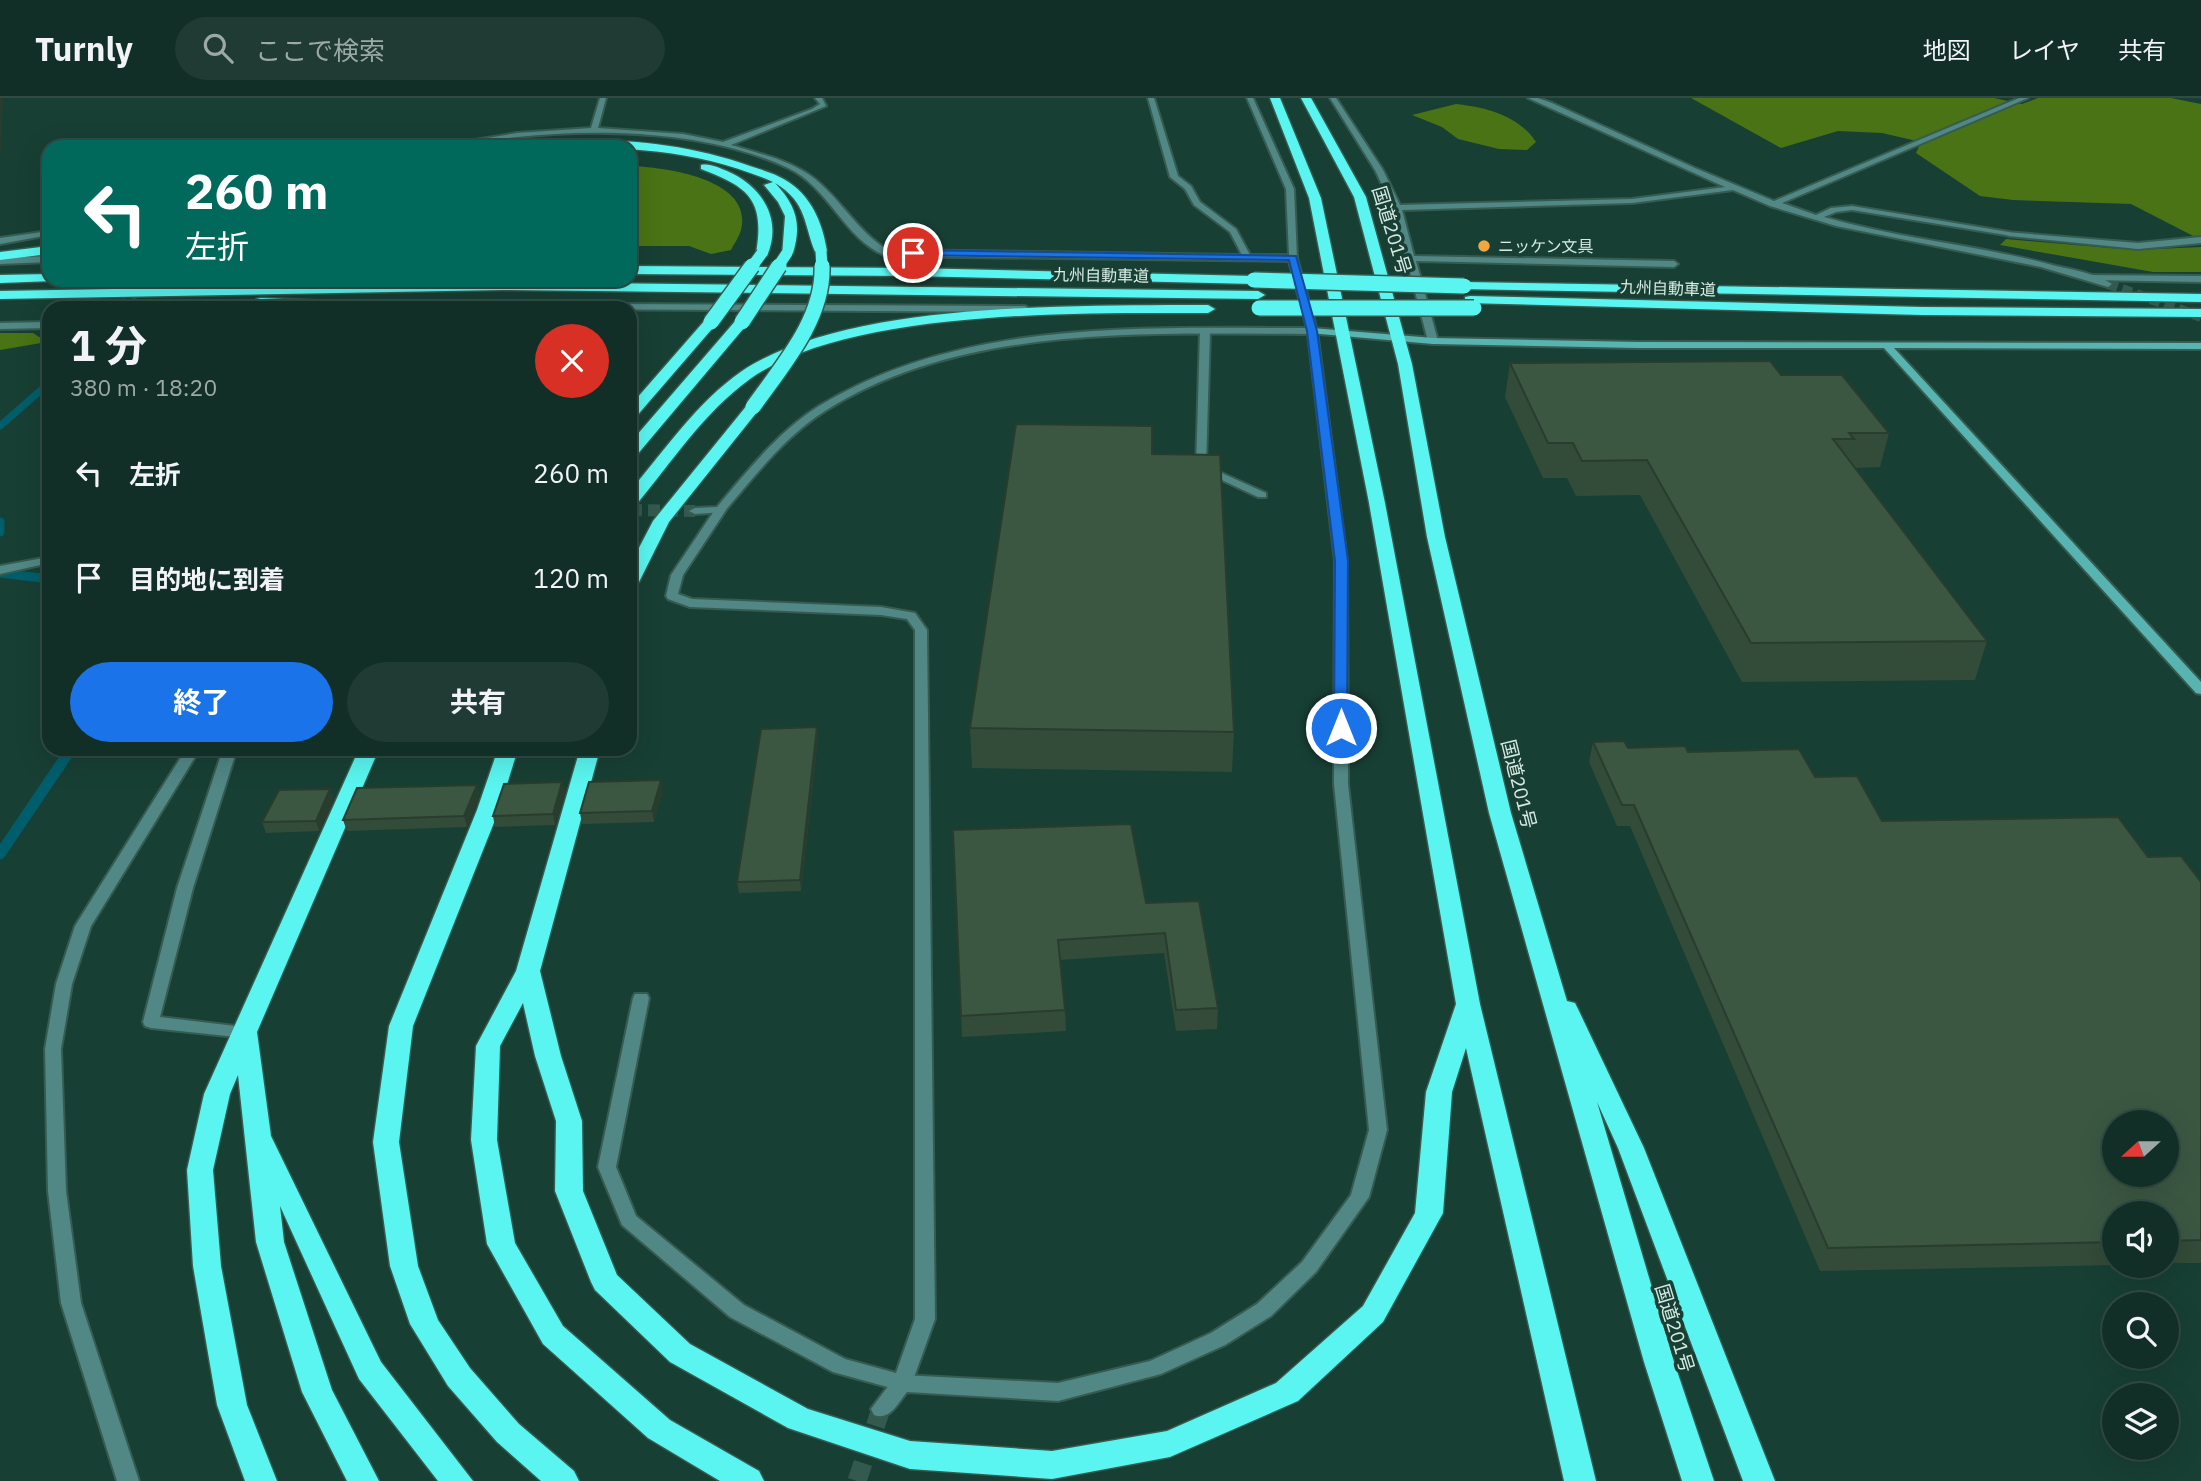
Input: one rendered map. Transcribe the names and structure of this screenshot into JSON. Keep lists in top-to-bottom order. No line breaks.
{"streets":{"highway":["国道201号","九州自動車道"]},"places":["ニッケン文具"],"north":"left","page":{"header":"Turnly","search":"ここで検索","nav":["地図","レイヤ","共有"],"turn":["260 m","左折"],"heading":["1 分","380 m · 18:20"],"list":[{"name":"左折","value":"260 m"},{"name":"目的地に到着","value":"120 m"}],"buttons":["終了","共有"]}}
